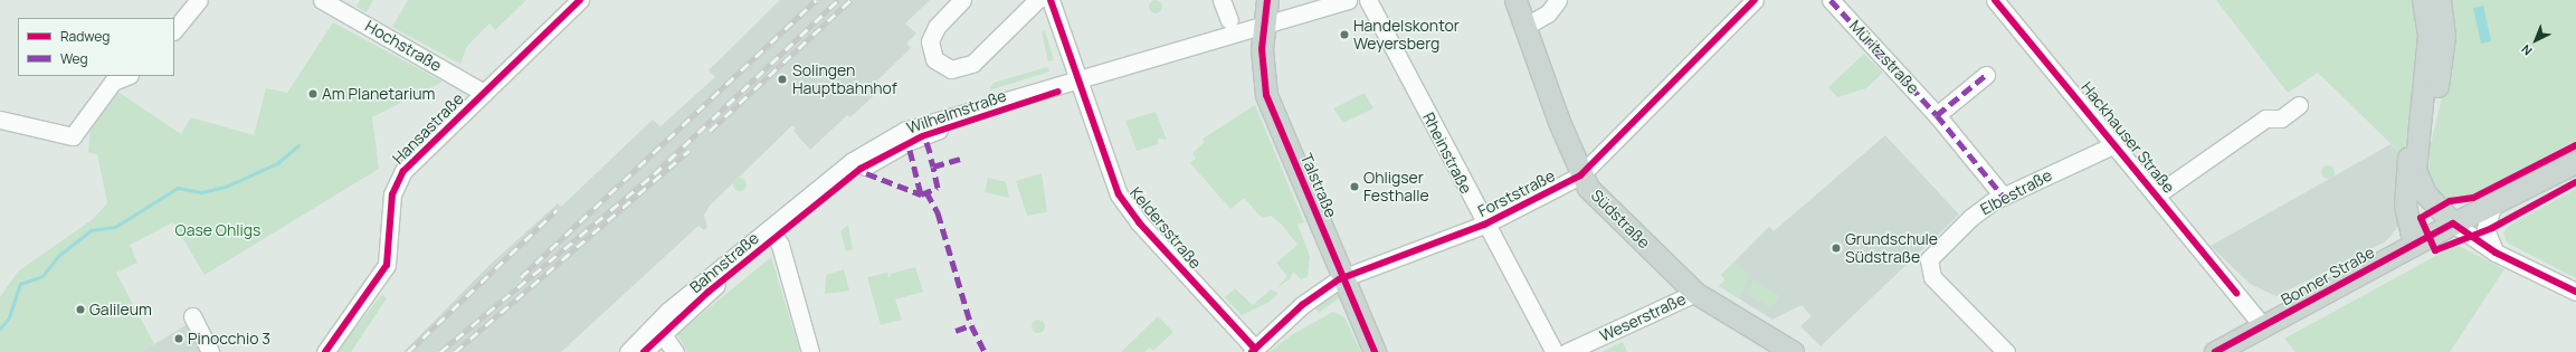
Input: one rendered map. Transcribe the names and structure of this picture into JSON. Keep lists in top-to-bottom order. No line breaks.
{"streets":{"main road":["Talstraße","Südstraße","Bonner Straße"],"street":["Hochstraße","Müritzstraße","Wilhelmstraße","Hansastraße","Hackhauser Straße","Rheinstraße","Elbestraße","Forststraße","Keldersstraße","Bahnstraße","Weserstraße"]},"crossings":[["Hochstraße","Hansastraße"],["Müritzstraße","Elbestraße"],["Wilhelmstraße","Talstraße"],["Wilhelmstraße","Keldersstraße"],["Wilhelmstraße","Bahnstraße"],["Hackhauser Straße","Elbestraße"],["Hackhauser Straße","Bonner Straße"],["Rheinstraße","Forststraße"],["Talstraße","Forststraße"],["Forststraße","Südstraße"],["Forststraße","Keldersstraße"],["Südstraße","Weserstraße"]],"parks":["Oase Ohligs"],"places":["Handelskontor Weyersberg","Solingen Hauptbahnhof","Am Planetarium","Ohligser Festhalle","Grundschule Südstraße","Galileum","Pinocchio 3"],"legend":["Radweg","Weg"],"north":"bottom left"}
